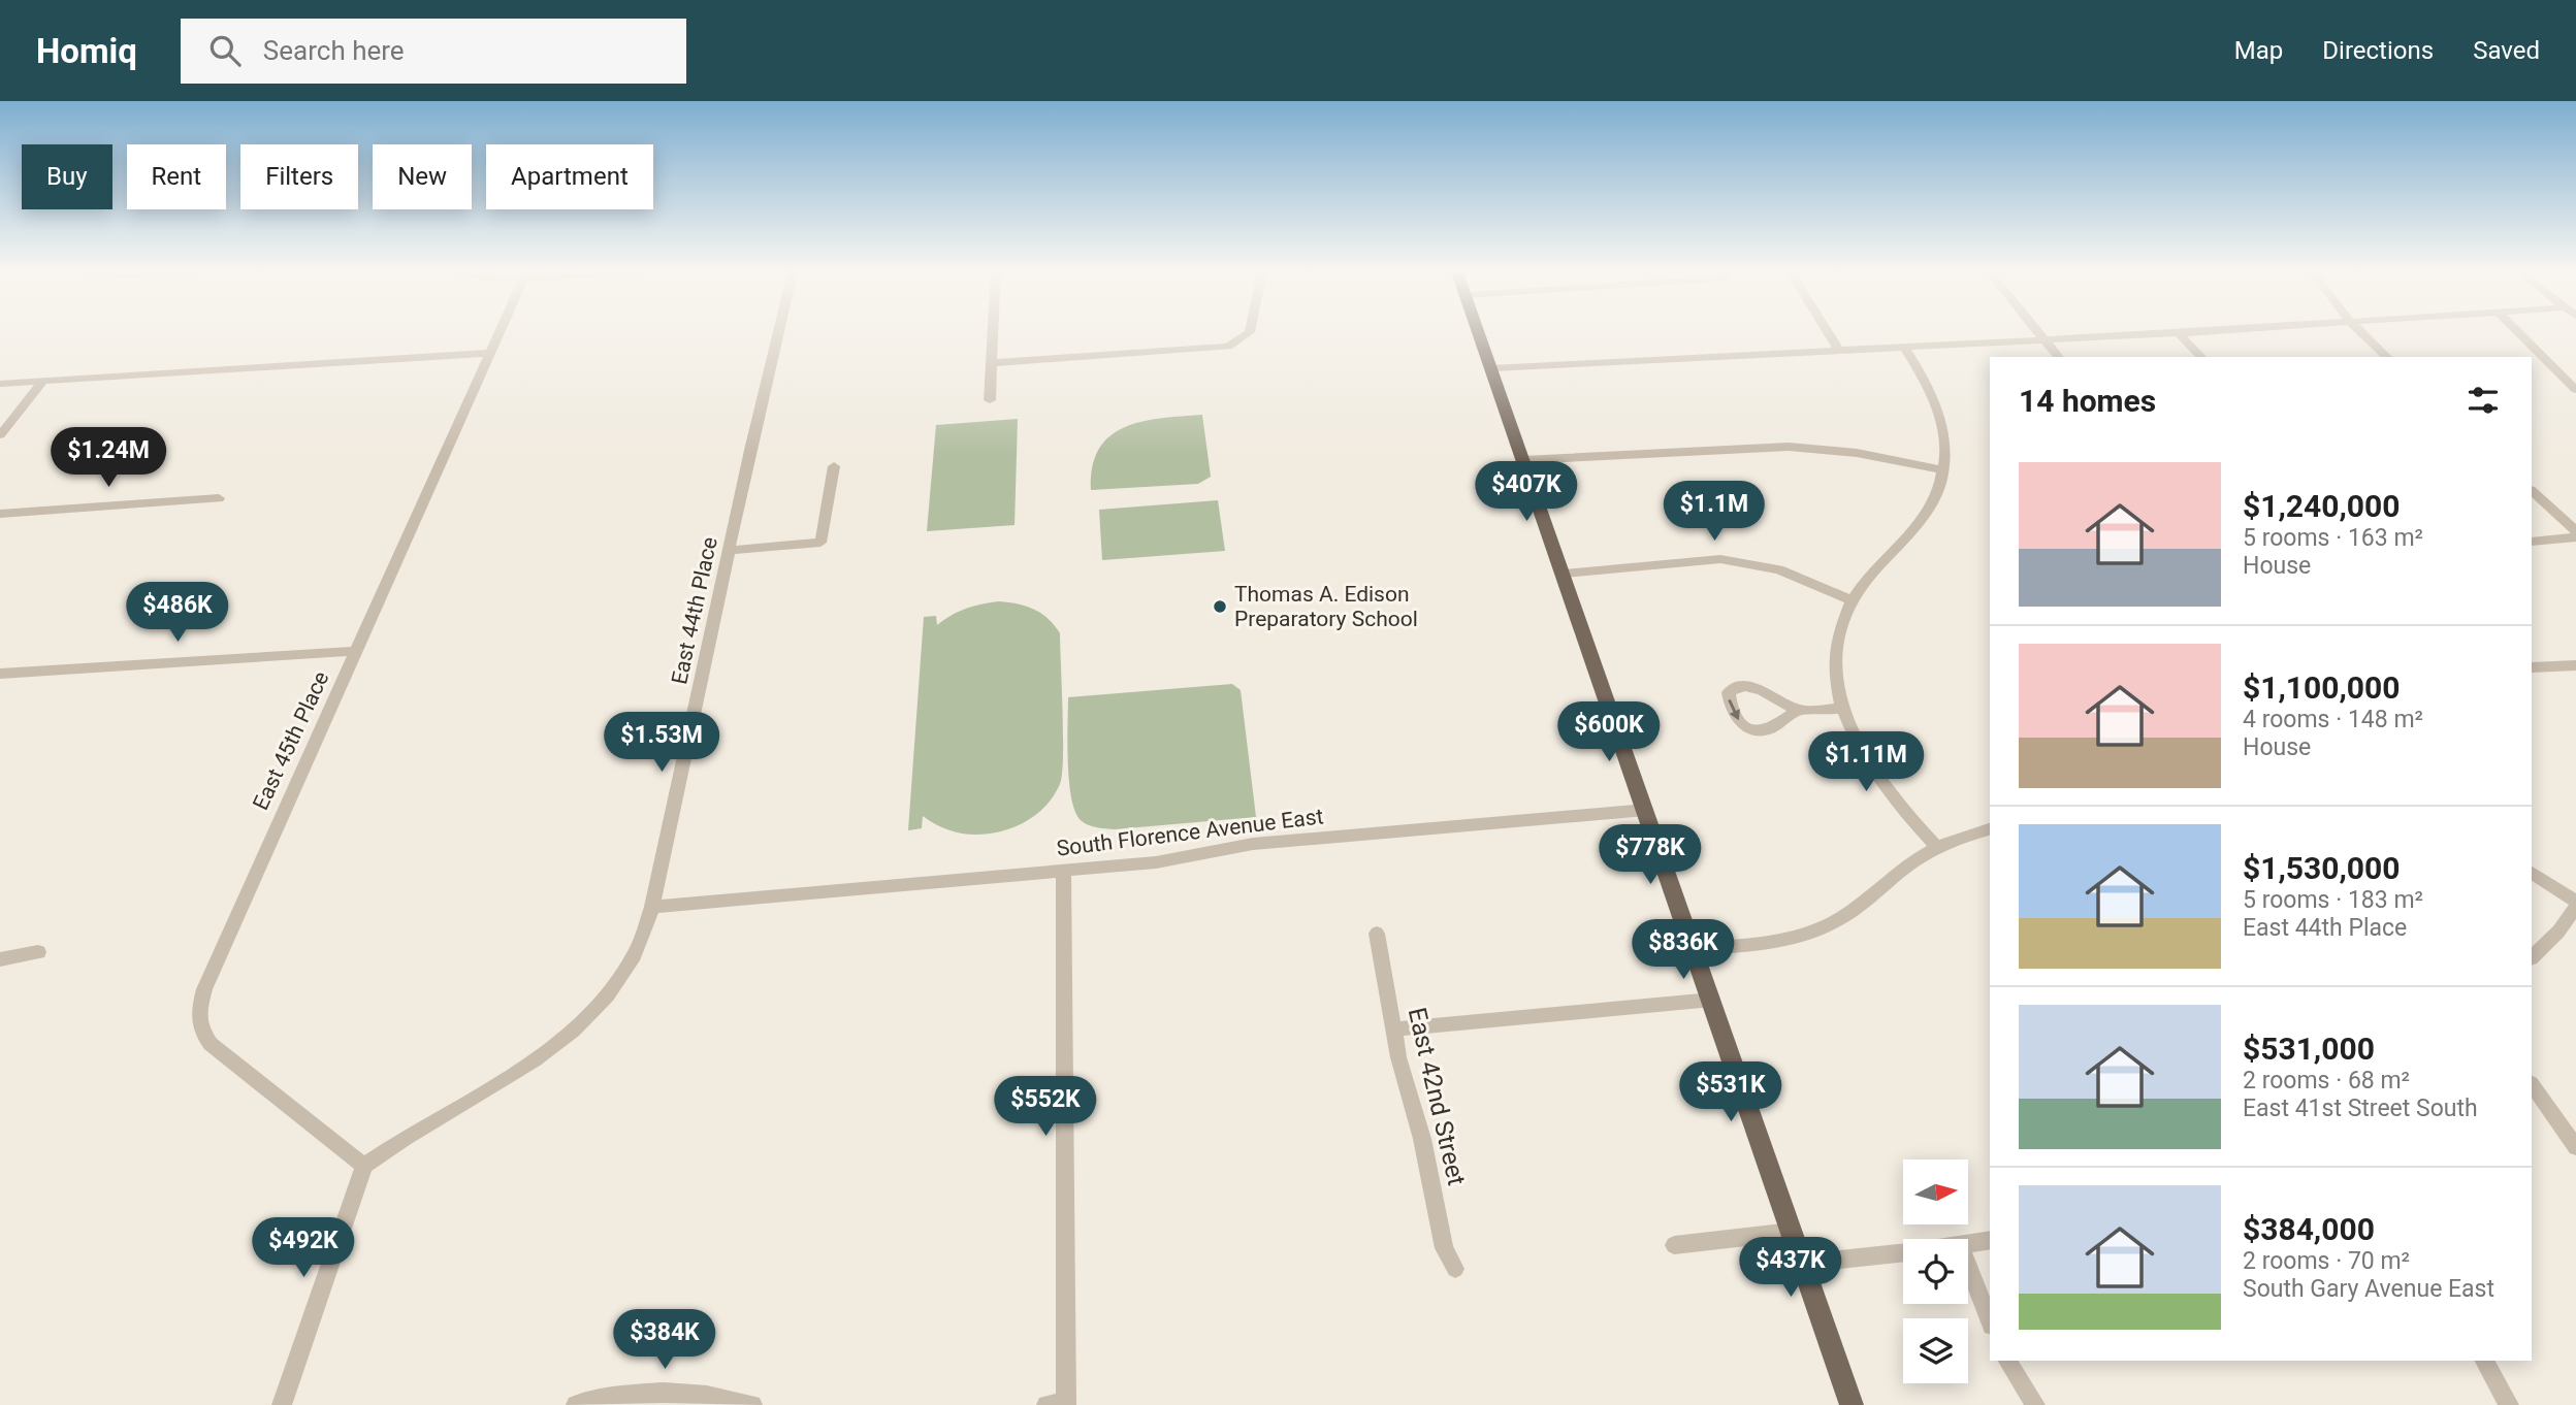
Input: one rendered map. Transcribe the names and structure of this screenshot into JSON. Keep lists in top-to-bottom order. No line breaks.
{"streets":{"street":["East 44th Place","East 45th Place","South Florence Avenue East","East 42nd Street"]},"crossings":[["East 44th Place","East 45th Place"],["East 44th Place","South Florence Avenue East"]],"places":["Thomas A. Edison Preparatory School"],"north":"right","page":{"header":"Homiq","search":"Search here","nav":["Map","Directions","Saved"],"chip":["Buy","Rent","Filters","New","Apartment"],"heading":"14 homes","price":["$1.24M","$407K","$1.1M","$486K","$600K","$1.53M","$1.11M","$778K","$836K","$531K","$552K","$492K","$437K","$384K"],"list":[{"name":"$1,240,000","note":"5 rooms · 163 m² · House"},{"name":"$1,100,000","note":"4 rooms · 148 m² · House"},{"name":"$1,530,000","note":"5 rooms · 183 m² · East 44th Place"},{"name":"$531,000","note":"2 rooms · 68 m² · East 41st Street South"},{"name":"$384,000","note":"2 rooms · 70 m² · South Gary Avenue East"}]}}
